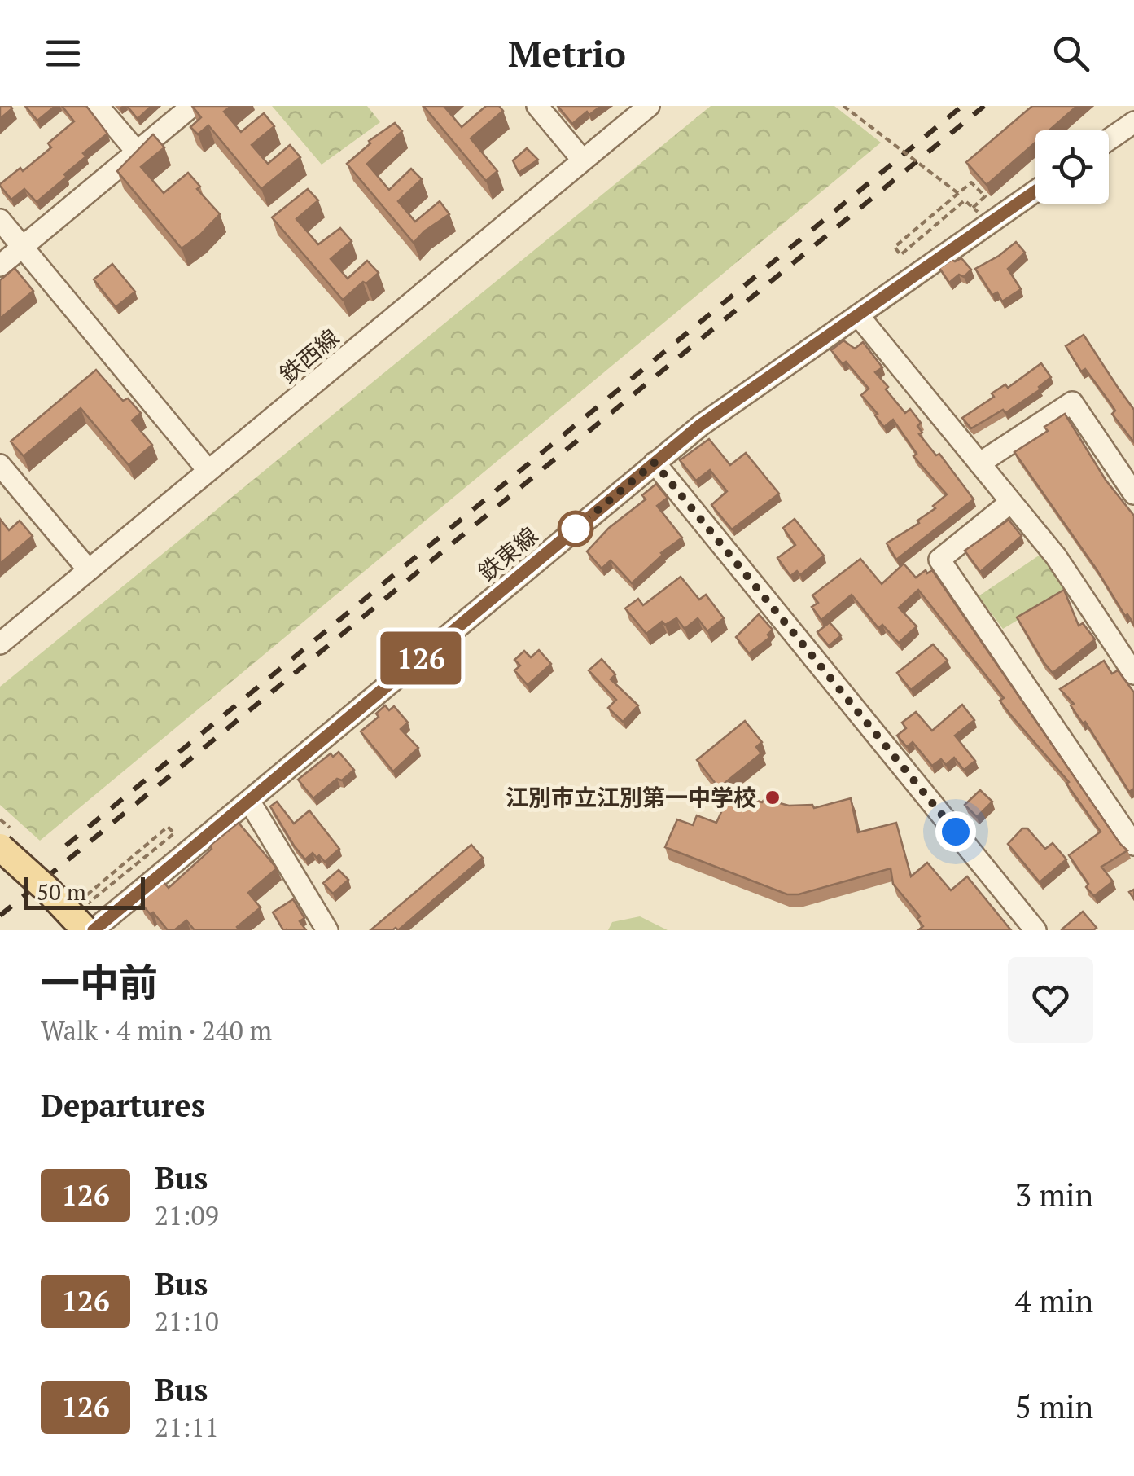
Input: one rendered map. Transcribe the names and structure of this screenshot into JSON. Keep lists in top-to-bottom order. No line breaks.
{"streets":{"street":["鉄西線","鉄東線"]},"places":["江別市立江別第一中学校"],"lines":["bus line 126"],"scale_bar":"50 m","page":{"header":"Metrio","on_map":"126","scale":"50 m","heading":[["一中前","Walk · 4 min · 240 m"],"Departures"],"list":[{"mark":"126","name":"Bus","note":"21:09","value":"3 min"},{"mark":"126","name":"Bus","note":"21:10","value":"4 min"},{"mark":"126","name":"Bus","note":"21:11","value":"5 min"}]}}
